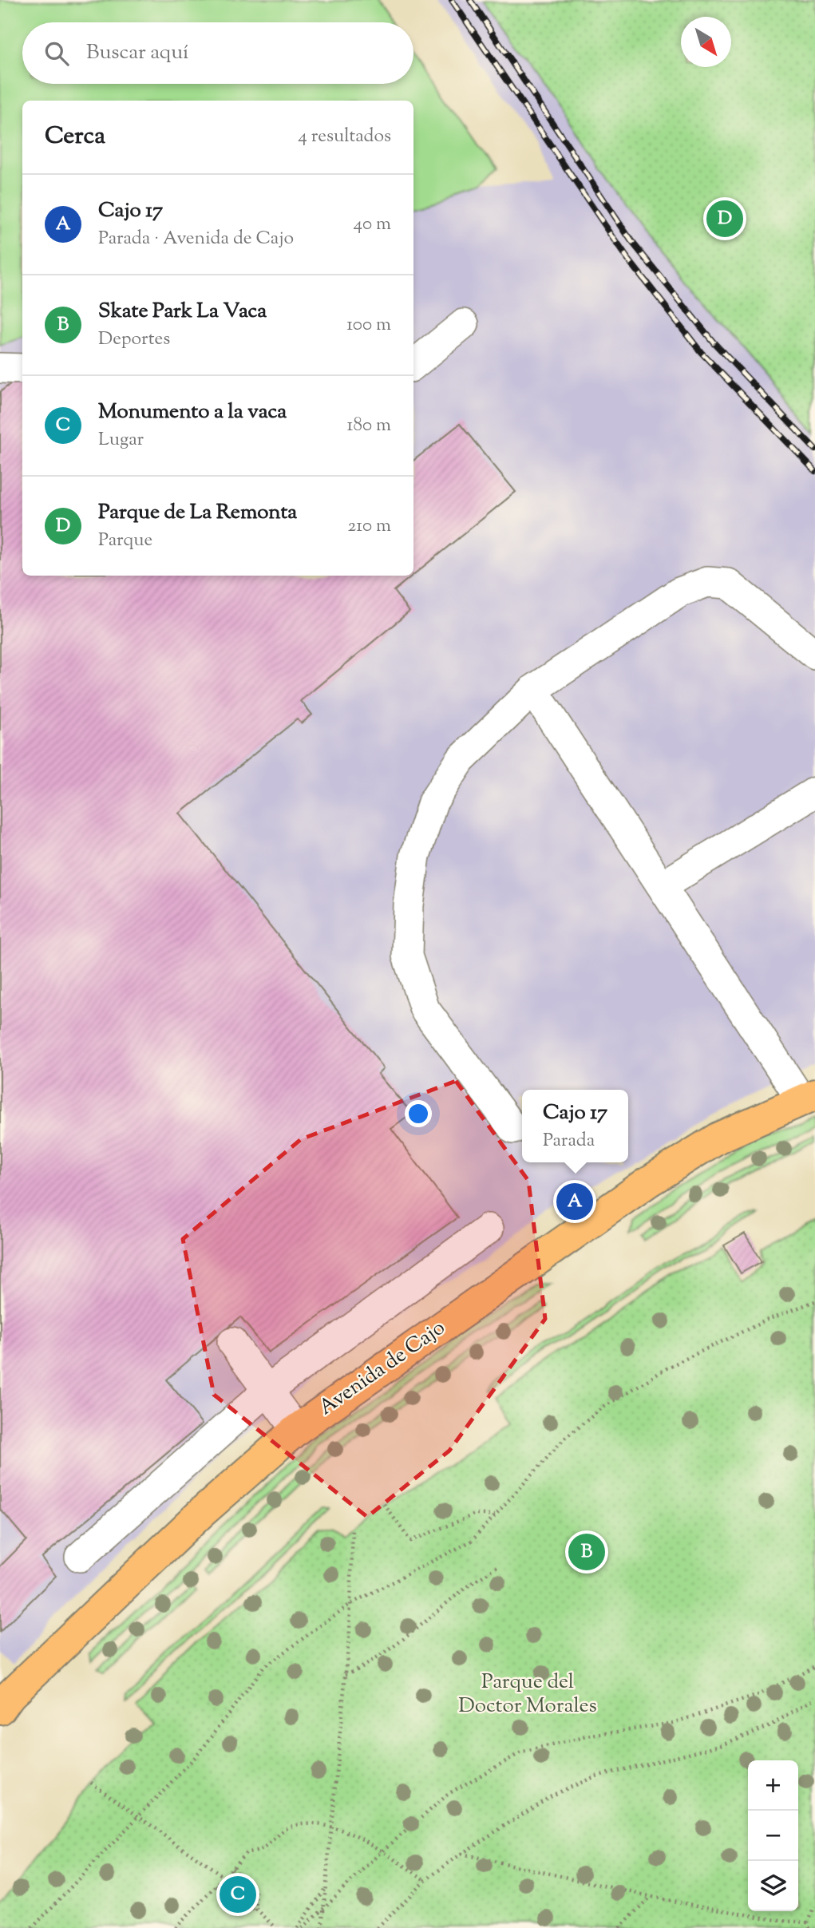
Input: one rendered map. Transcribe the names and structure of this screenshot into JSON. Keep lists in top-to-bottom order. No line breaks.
{"streets":{"highway":["Avenida de Cajo"]},"parks":["Parque del Doctor Morales"],"north":"bottom right","page":{"search":"Buscar aquí","heading":["Cerca","4 resultados"],"list":[{"mark":"A","name":"Cajo 17","note":"Parada · Avenida de Cajo","value":"40 m"},{"mark":"B","name":"Skate Park La Vaca","note":"Deportes","value":"100 m"},{"mark":"C","name":"Monumento a la vaca","note":"Lugar","value":"180 m"},{"mark":"D","name":"Parque de La Remonta","note":"Parque","value":"210 m"}],"pins":["D","A","B","C"],"popup":["Cajo 17","Parada"],"map_buttons":["+","−"]}}
